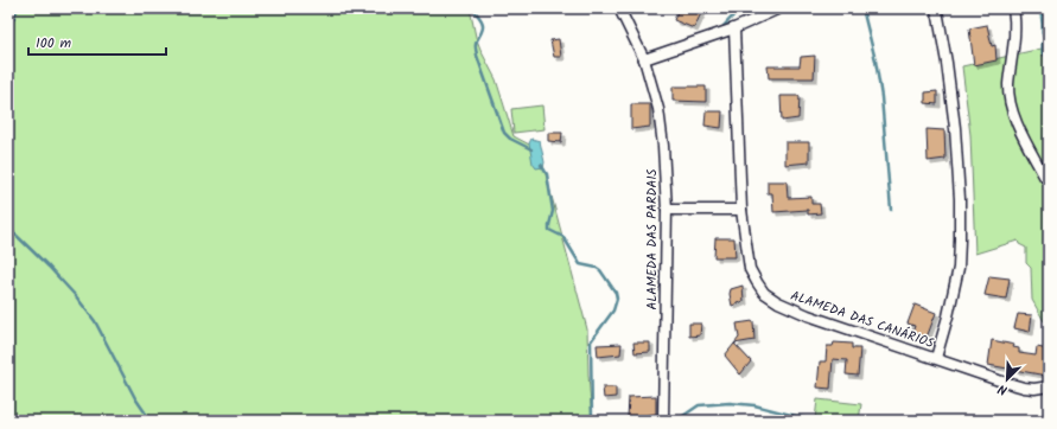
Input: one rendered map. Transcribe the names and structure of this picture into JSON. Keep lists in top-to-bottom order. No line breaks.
{"streets":{"street":["ALAMEDA DAS PARDAIS","ALAMEDA DAS CANÁRIOS"]},"scale_bar":"100 m","north":"bottom left"}
